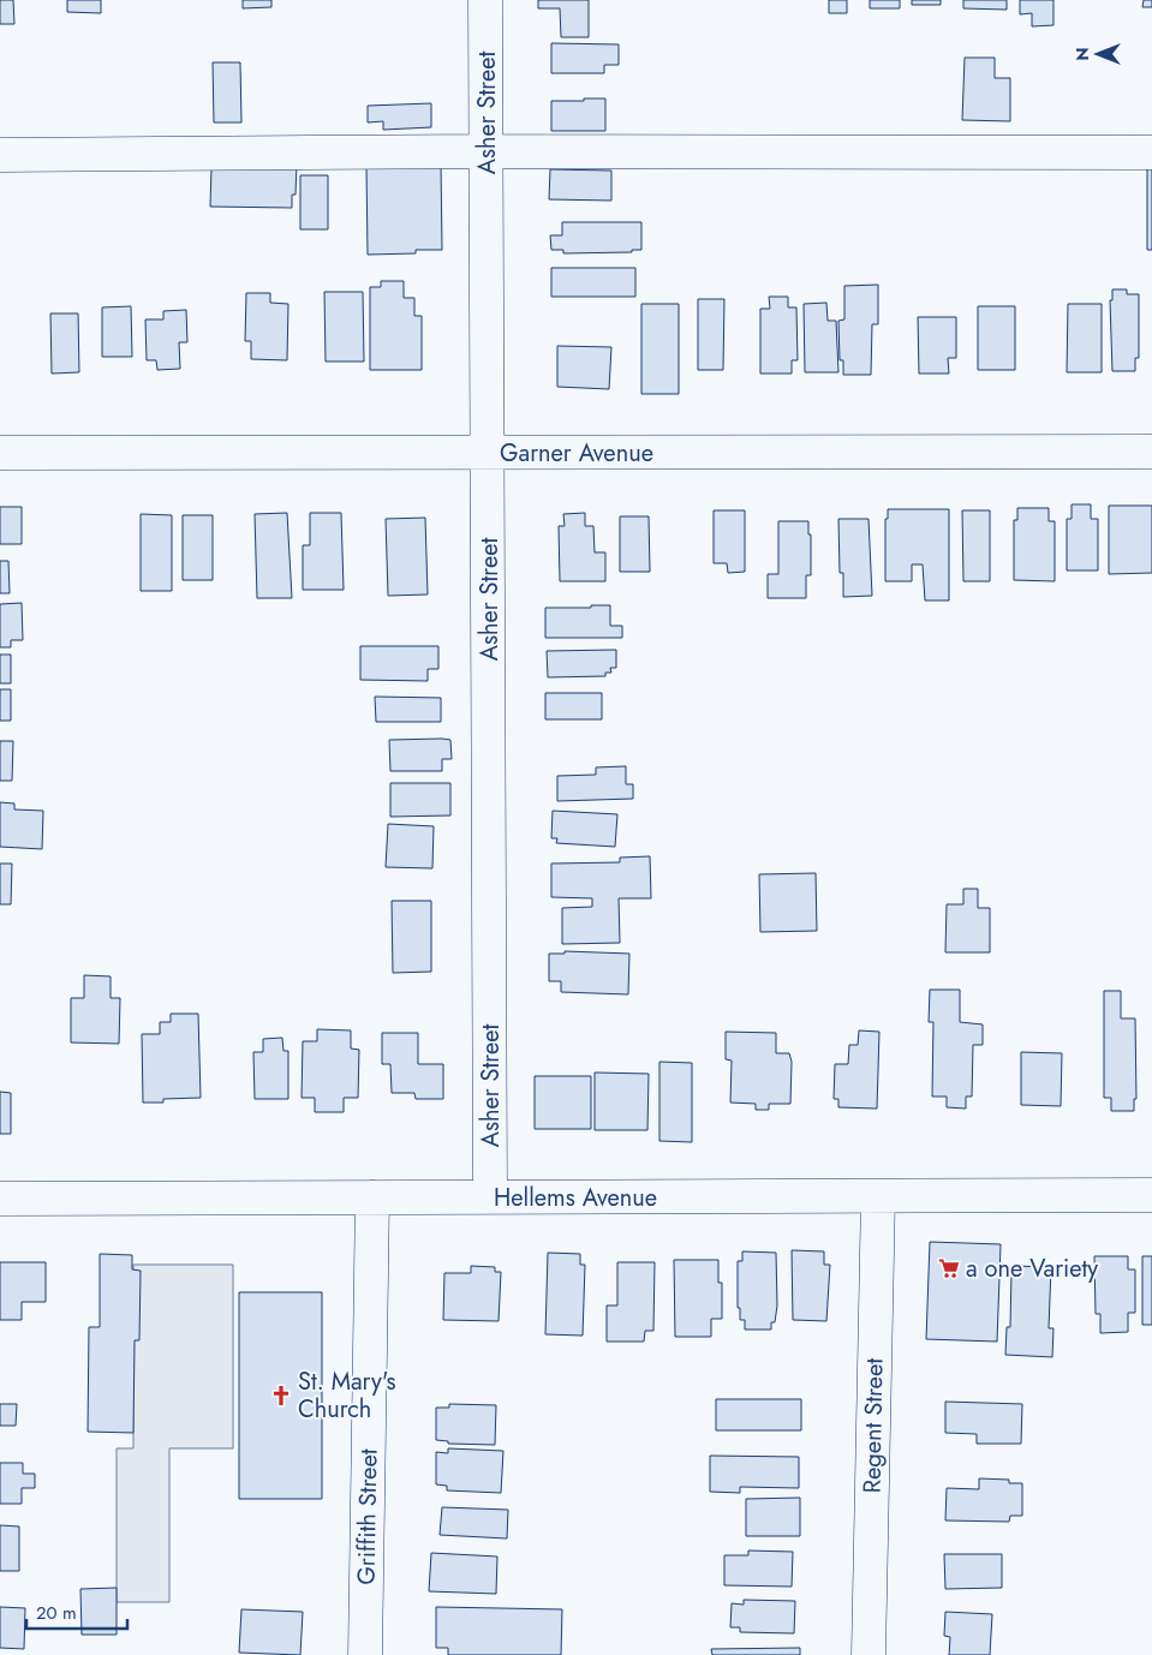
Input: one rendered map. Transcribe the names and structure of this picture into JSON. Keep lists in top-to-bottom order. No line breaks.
{"streets":{"street":["Asher Street","Garner Avenue","Hellems Avenue","Regent Street","Griffith Street"]},"crossings":[["Asher Street","Garner Avenue"],["Asher Street","Hellems Avenue"],["Hellems Avenue","Regent Street"],["Hellems Avenue","Griffith Street"]],"places":{"supermarket":["a one Variety"],"church":["St. Mary's Church"]},"scale_bar":"20 m","north":"left"}
